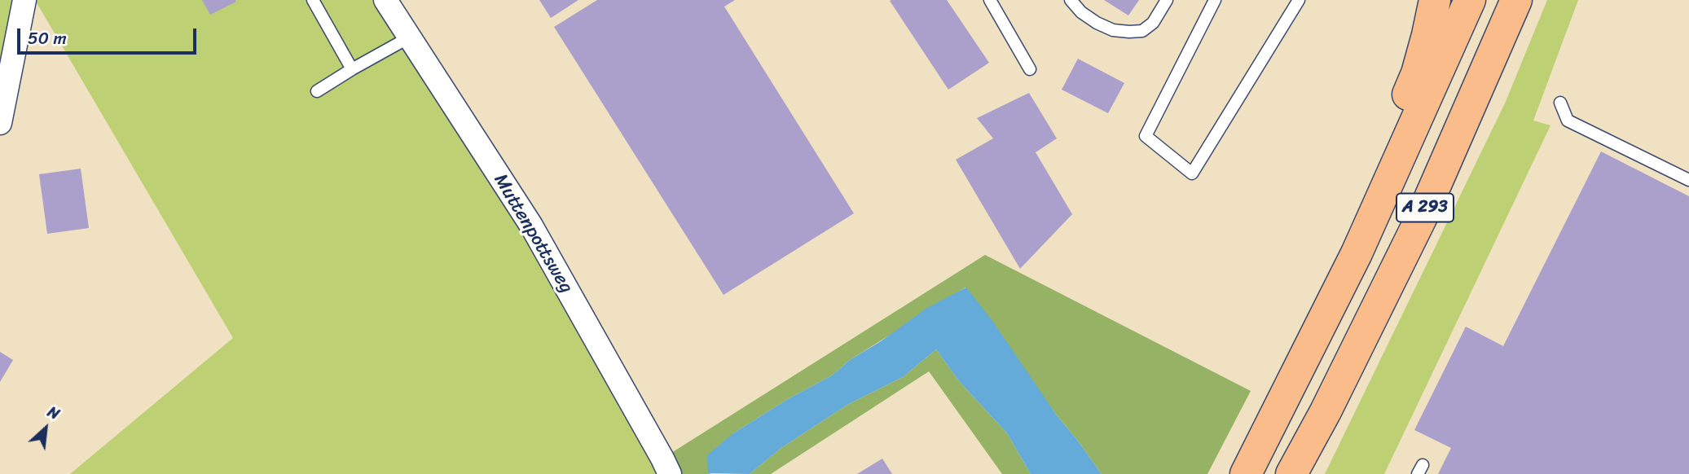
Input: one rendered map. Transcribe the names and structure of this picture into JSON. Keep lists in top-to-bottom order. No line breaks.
{"streets":{"highway":["A 293"],"street":["Muttenpottsweg"]},"scale_bar":"50 m","north":"top right"}
